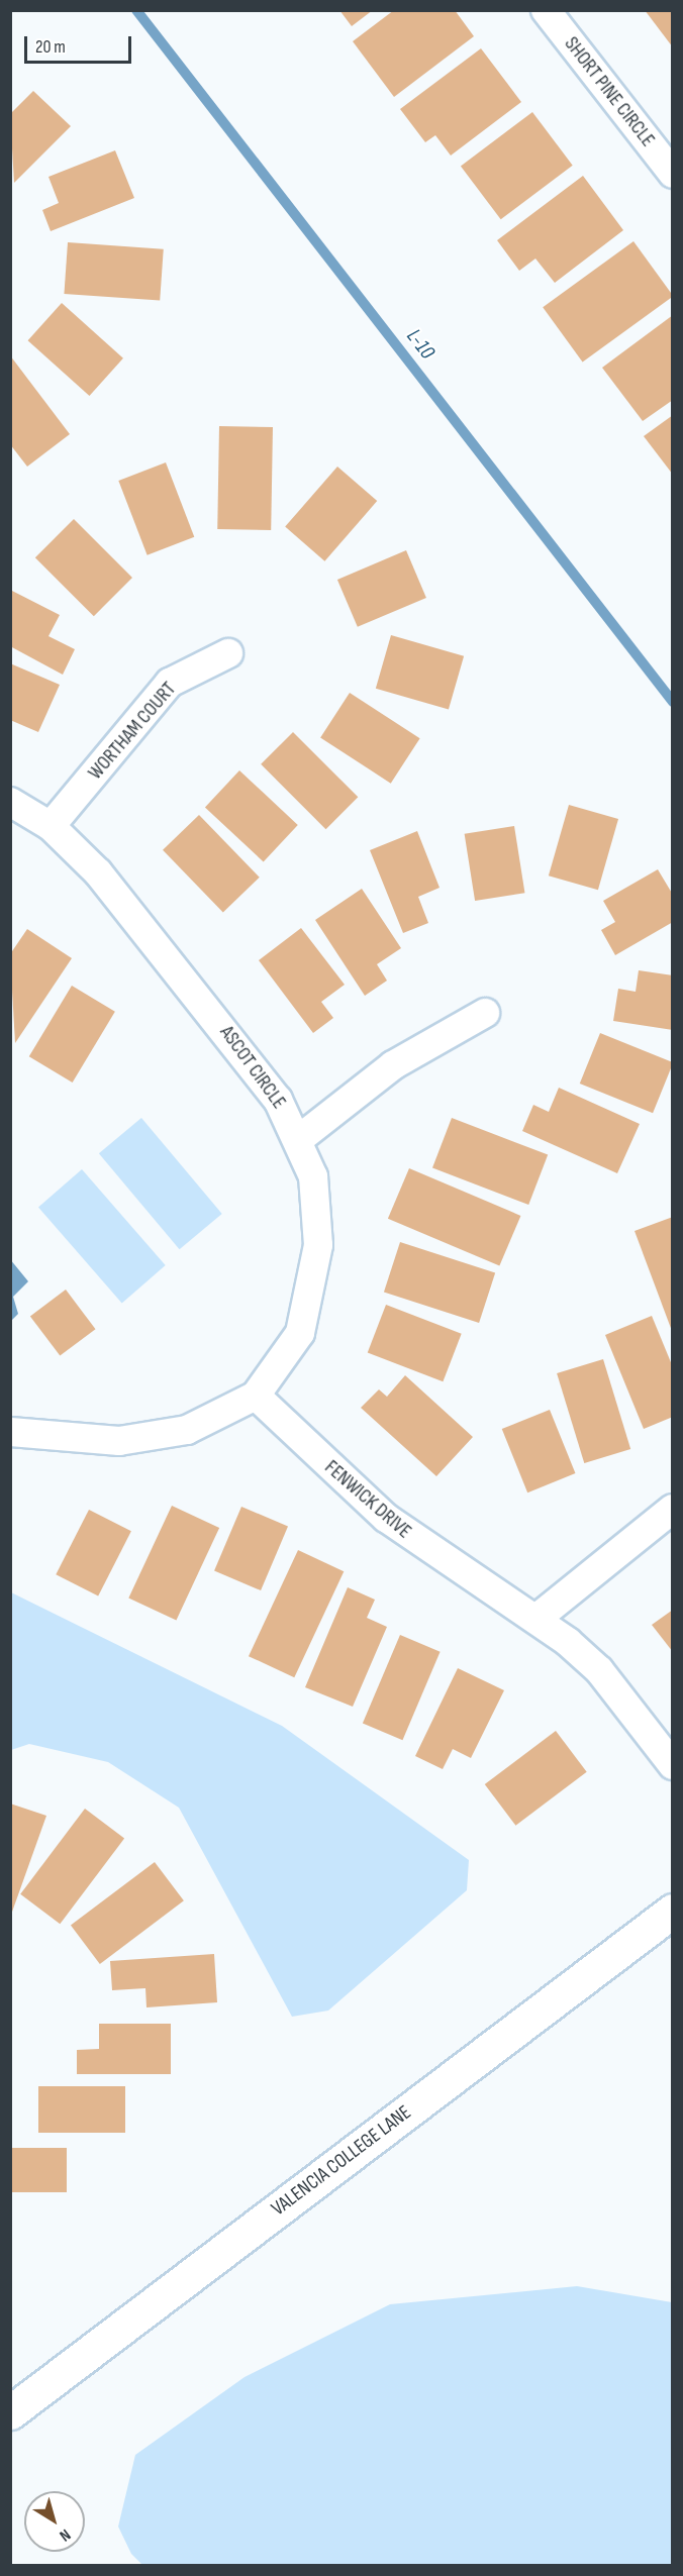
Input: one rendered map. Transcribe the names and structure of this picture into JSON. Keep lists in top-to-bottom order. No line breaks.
{"streets":{"street":["SHORT PINE CIRCLE","WORTHAM COURT","ASCOT CIRCLE","FENWICK DRIVE","VALENCIA COLLEGE LANE"]},"crossings":[["WORTHAM COURT","ASCOT CIRCLE"],["ASCOT CIRCLE","FENWICK DRIVE"]],"water":["L-10"],"scale_bar":"20 m","north":"bottom right"}
